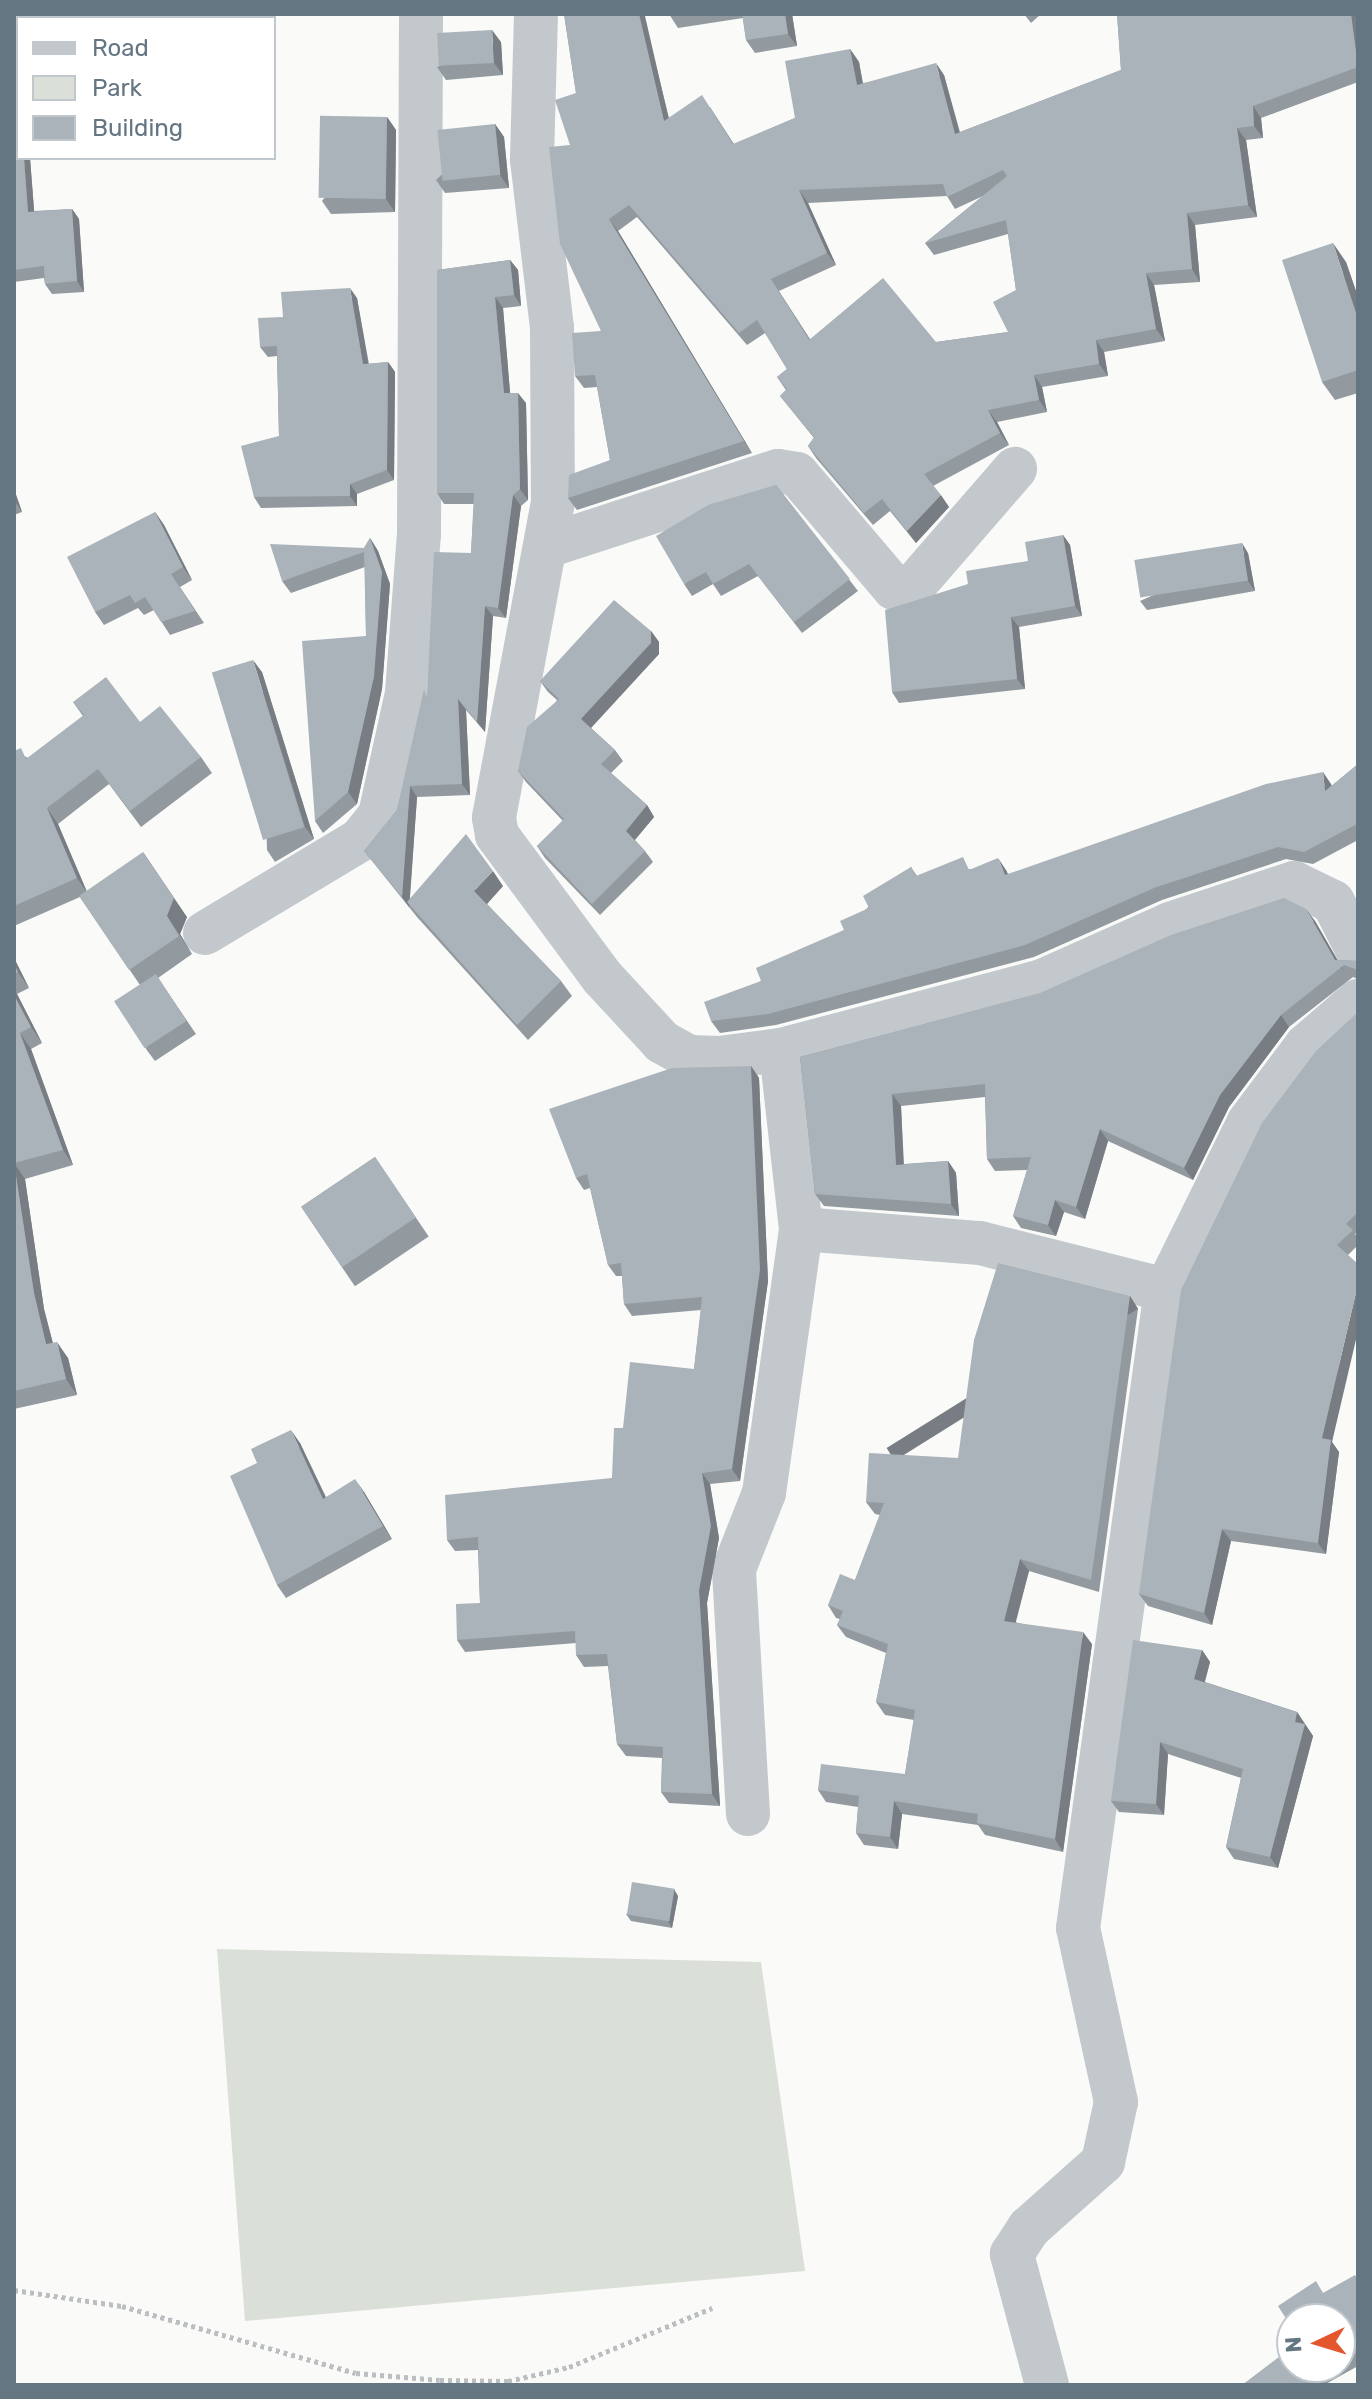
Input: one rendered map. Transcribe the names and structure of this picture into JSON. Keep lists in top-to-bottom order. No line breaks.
{"legend":["Road","Park","Building"],"north":"left"}
